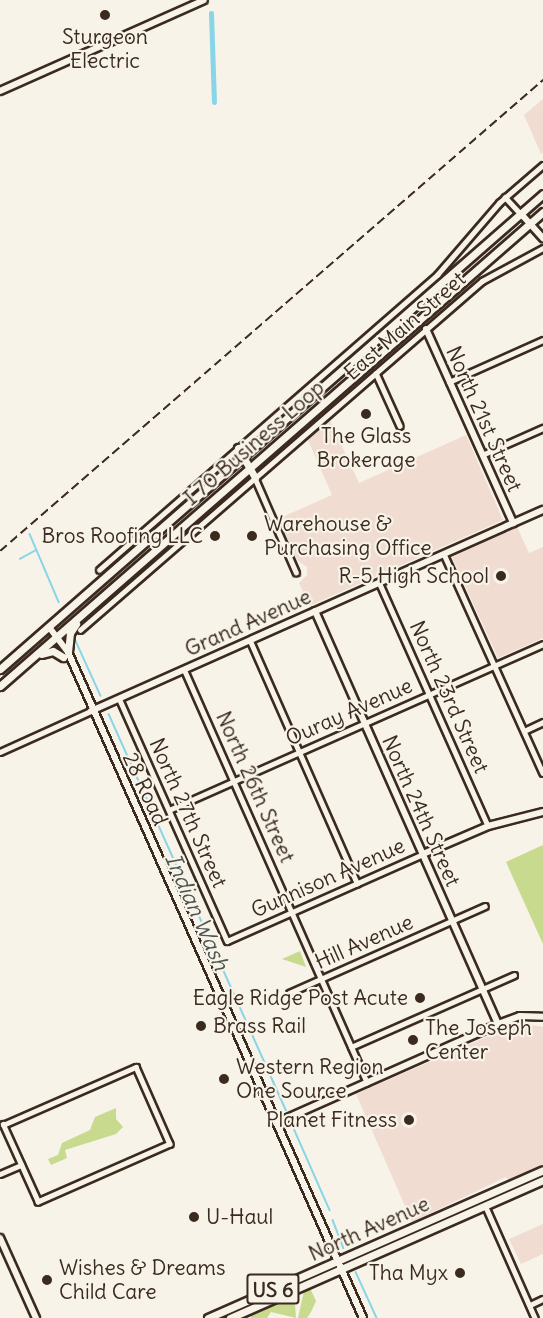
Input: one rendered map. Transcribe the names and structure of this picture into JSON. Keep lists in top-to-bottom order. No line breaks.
{"streets":{"main road":["I 70 Business Loop","North Avenue","US 6"],"street":["East Main Street","North 21st Street","Grand Avenue","North 23rd Street","Ouray Avenue","North 26th Street","28 Road","North 24th Street","North 27th Street","Gunnison Avenue","Hill Avenue"]},"crossings":[["East Main Street","North 21st Street"],["North 21st Street","Grand Avenue"],["I 70 Business Loop","28 Road"],["Grand Avenue","North 23rd Street"],["Grand Avenue","North 26th Street"],["Grand Avenue","28 Road"],["Grand Avenue","North 24th Street"],["Grand Avenue","North 27th Street"],["North 23rd Street","Ouray Avenue"],["North 23rd Street","Gunnison Avenue"],["Ouray Avenue","North 26th Street"],["Ouray Avenue","North 24th Street"],["Ouray Avenue","North 27th Street"],["North 26th Street","Gunnison Avenue"],["North 26th Street","Hill Avenue"],["28 Road","North Avenue"],["North 24th Street","Gunnison Avenue"],["North 24th Street","Hill Avenue"],["North 27th Street","Gunnison Avenue"]],"water":["Indian Wash"],"places":["Sturgeon Electric","The Glass Brokerage","Bros Roofing LLC","Warehouse & Purchasing Office","R-5 High School","Eagle Ridge Post Acute","Brass Rail","The Joseph Center","Western Region One Source","Planet Fitness","U-Haul","Tha Myx","Wishes & Dreams Child Care"]}
